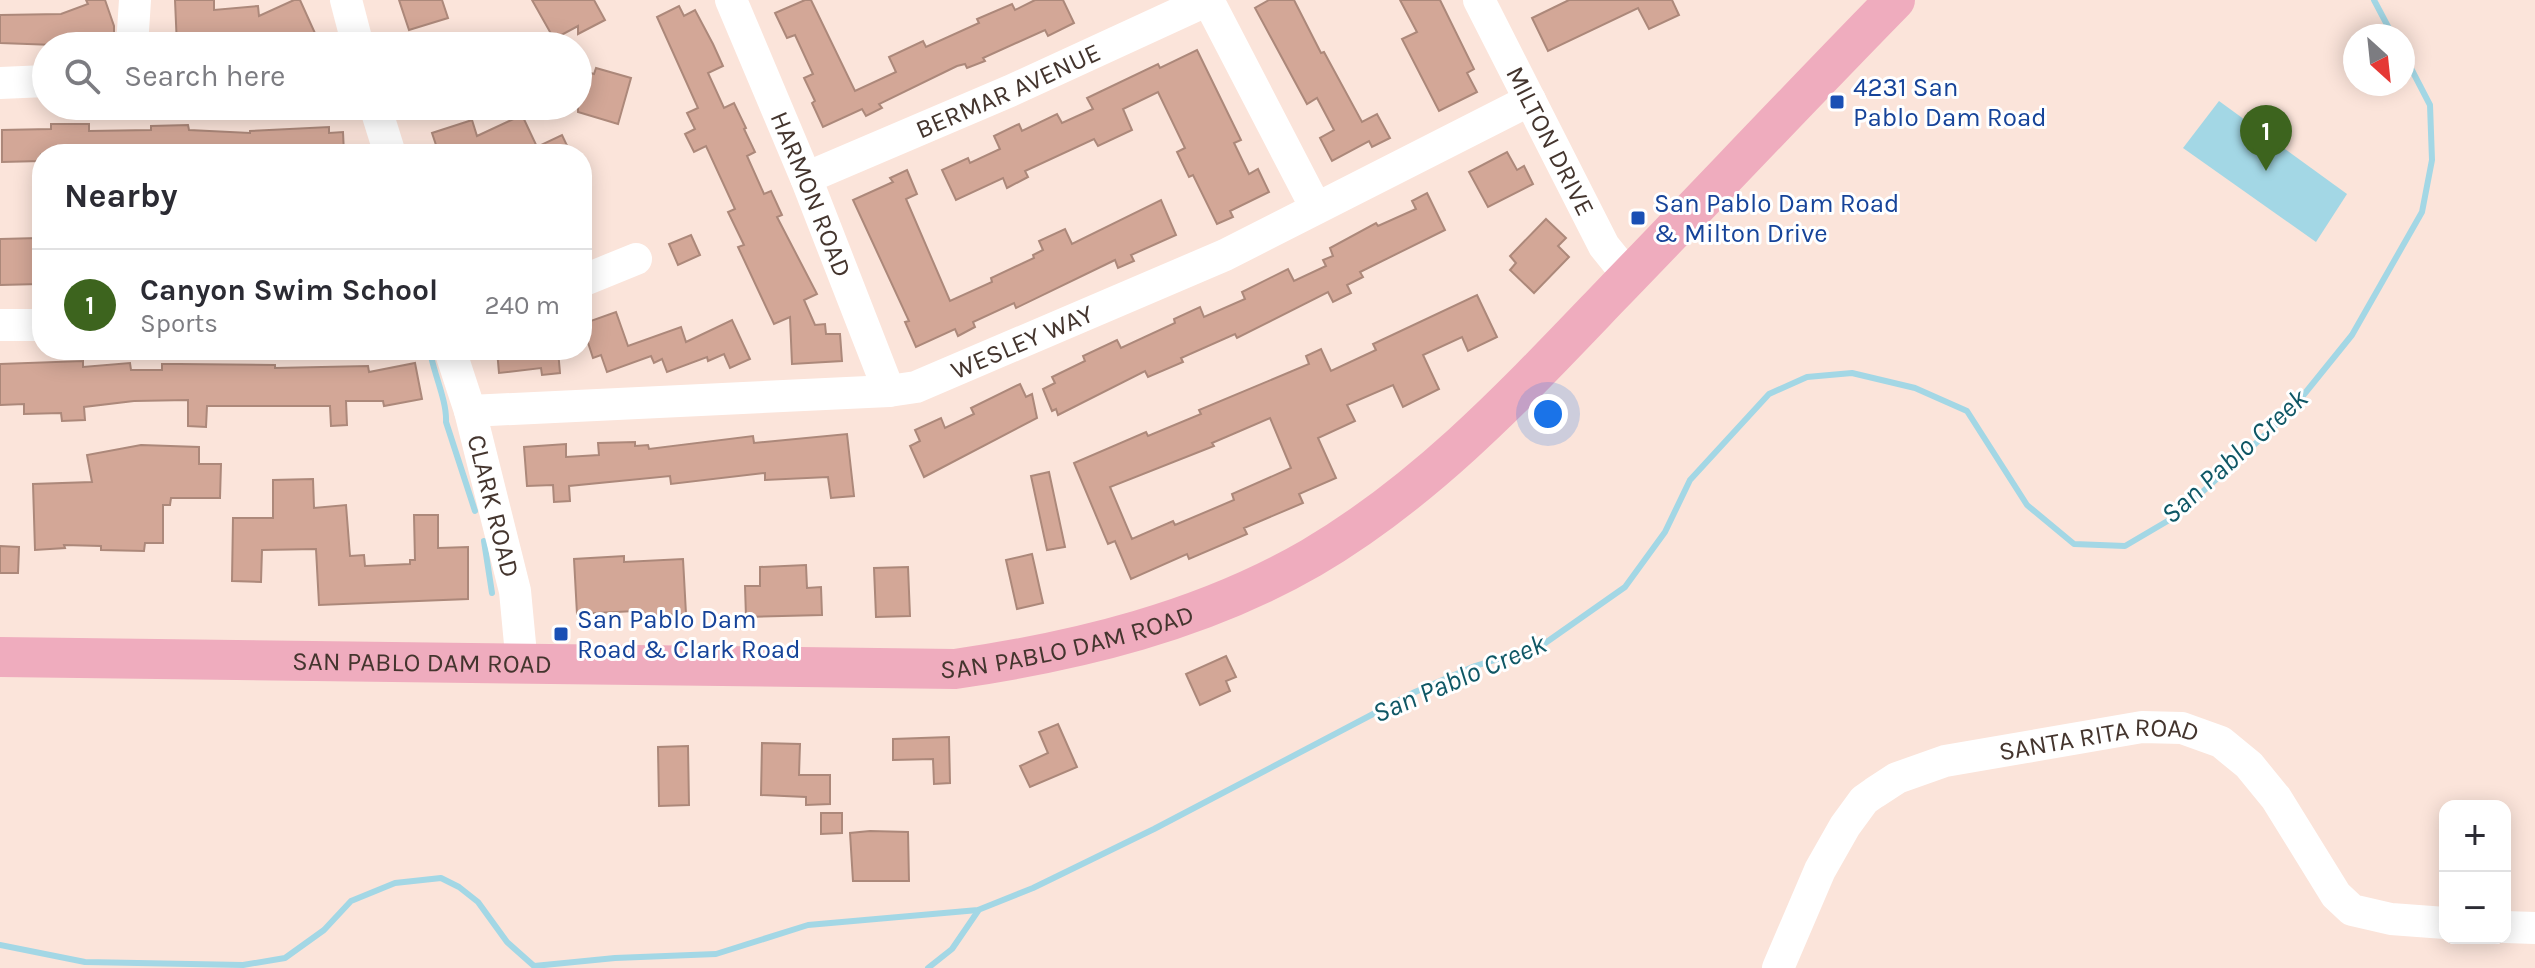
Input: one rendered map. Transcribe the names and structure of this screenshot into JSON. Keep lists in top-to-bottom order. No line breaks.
{"streets":{"main road":["SAN PABLO DAM ROAD"],"street":["BERMAR AVENUE","MILTON DRIVE","HARMON ROAD","WESLEY WAY","CLARK ROAD","SANTA RITA ROAD"]},"crossings":[["BERMAR AVENUE","HARMON ROAD"],["MILTON DRIVE","WESLEY WAY"],["MILTON DRIVE","SAN PABLO DAM ROAD"],["HARMON ROAD","WESLEY WAY"],["WESLEY WAY","CLARK ROAD"],["CLARK ROAD","SAN PABLO DAM ROAD"]],"water":["San Pablo Creek"],"places":{"transit":["4231 San Pablo Dam Road","San Pablo Dam Road & Milton Drive","San Pablo Dam Road & Clark Road"]},"north":"bottom right","page":{"search":"Search here","pins":"1","heading":"Nearby","list":[{"mark":"1","name":"Canyon Swim School","note":"Sports","value":"240 m"}],"map_buttons":["+","−"]}}
